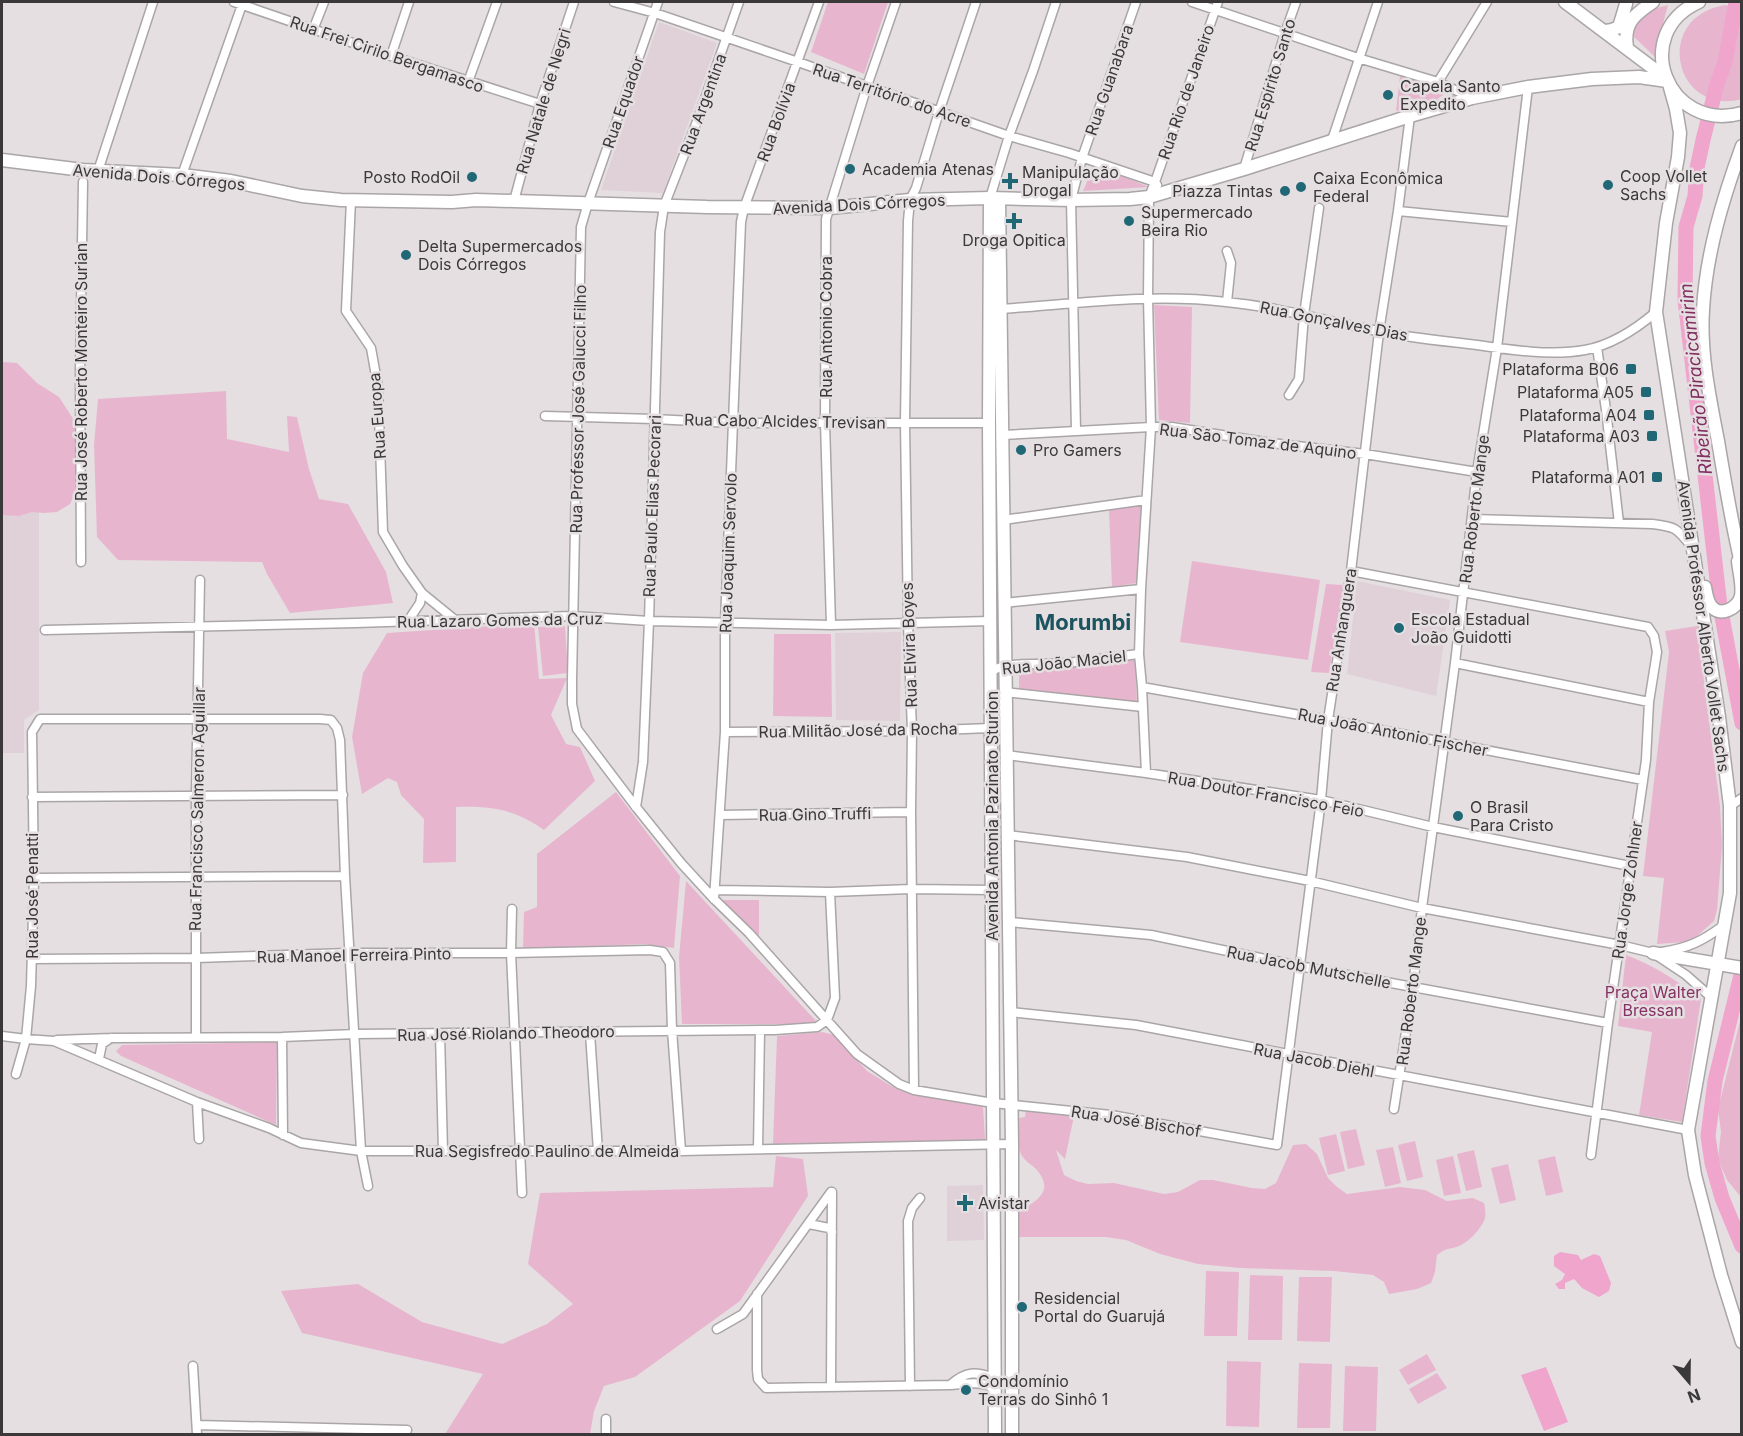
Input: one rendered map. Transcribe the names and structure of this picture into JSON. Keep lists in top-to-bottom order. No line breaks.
{"streets":{"main road":["Avenida Dois Córregos","Avenida Professor Alberto Vollet Sachs","Avenida Antonia Pazinato Sturion"],"street":["Rua Frei Cirilo Bergamasco","Rua Guanabara","Rua Espírito Santo","Rua Rio de Janeiro","Rua Território do Acre","Rua Natale de Negri","Rua Equador","Rua Argentina","Rua Bolívia","Rua Gonçalves Dias","Rua Antonio Cobra","Rua José Roberto Monteiro Surian","Rua Professor José Galucci Filho","Rua Europa","Rua Cabo Alcides Trevisan","Rua São Tomaz de Aquino","Rua Paulo Elias Pecorari","Rua Roberto Mange","Rua Joaquim Servolo","Rua Lazaro Gomes da Cruz","Rua Anhanguera","Rua Elvira Boyes","Rua João Maciel","Rua Militão José da Rocha","Rua João Antonio Fischer","Rua Doutor Francisco Feio","Rua Francisco Salmeron Aguillar","Rua Gino Truffi","Rua Jorge Zohlner","Rua José Penatti","Rua Manoel Ferreira Pinto","Rua Jacob Mutschelle","Rua José Riolando Theodoro","Rua Jacob Diehl","Rua José Bischof","Rua Segisfredo Paulino de Almeida"]},"crossings":[["Rua Frei Cirilo Bergamasco","Rua Natale de Negri"],["Rua Guanabara","Rua Território do Acre"],["Rua Guanabara","Avenida Dois Córregos"],["Rua Guanabara","Rua Gonçalves Dias"],["Rua Guanabara","Rua São Tomaz de Aquino"],["Rua Espírito Santo","Avenida Dois Córregos"],["Rua Rio de Janeiro","Rua Território do Acre"],["Rua Território do Acre","Rua Equador"],["Rua Território do Acre","Rua Argentina"],["Rua Território do Acre","Rua Bolívia"],["Rua Território do Acre","Rua Antonio Cobra"],["Rua Território do Acre","Rua Elvira Boyes"],["Rua Natale de Negri","Avenida Dois Córregos"],["Rua Equador","Avenida Dois Córregos"],["Rua Equador","Rua Professor José Galucci Filho"],["Rua Argentina","Avenida Dois Córregos"],["Rua Argentina","Rua Paulo Elias Pecorari"],["Rua Bolívia","Avenida Dois Córregos"],["Rua Bolívia","Rua Joaquim Servolo"],["Avenida Dois Córregos","Rua Antonio Cobra"],["Avenida Dois Córregos","Rua Professor José Galucci Filho"],["Avenida Dois Córregos","Rua Europa"],["Avenida Dois Córregos","Rua Paulo Elias Pecorari"],["Avenida Dois Córregos","Rua Roberto Mange"],["Avenida Dois Córregos","Rua Joaquim Servolo"],["Avenida Dois Córregos","Avenida Professor Alberto Vollet Sachs"],["Avenida Dois Córregos","Rua Anhanguera"],["Avenida Dois Córregos","Rua Elvira Boyes"],["Avenida Dois Córregos","Avenida Antonia Pazinato Sturion"],["Rua Gonçalves Dias","Rua Roberto Mange"],["Rua Gonçalves Dias","Avenida Professor Alberto Vollet Sachs"],["Rua Gonçalves Dias","Rua Anhanguera"],["Rua Gonçalves Dias","Avenida Antonia Pazinato Sturion"],["Rua Antonio Cobra","Rua Cabo Alcides Trevisan"],["Rua Antonio Cobra","Rua Lazaro Gomes da Cruz"],["Rua Professor José Galucci Filho","Rua Cabo Alcides Trevisan"],["Rua Professor José Galucci Filho","Rua Paulo Elias Pecorari"],["Rua Professor José Galucci Filho","Rua Joaquim Servolo"],["Rua Professor José Galucci Filho","Rua Lazaro Gomes da Cruz"],["Rua Professor José Galucci Filho","Rua José Bischof"],["Rua Europa","Rua Lazaro Gomes da Cruz"],["Rua Cabo Alcides Trevisan","Rua Paulo Elias Pecorari"],["Rua Cabo Alcides Trevisan","Rua Joaquim Servolo"],["Rua Cabo Alcides Trevisan","Rua Elvira Boyes"],["Rua Cabo Alcides Trevisan","Avenida Antonia Pazinato Sturion"],["Rua São Tomaz de Aquino","Rua Roberto Mange"],["Rua São Tomaz de Aquino","Rua Anhanguera"],["Rua São Tomaz de Aquino","Avenida Antonia Pazinato Sturion"],["Rua Paulo Elias Pecorari","Rua Lazaro Gomes da Cruz"],["Rua Roberto Mange","Rua João Antonio Fischer"],["Rua Roberto Mange","Rua Doutor Francisco Feio"],["Rua Roberto Mange","Rua Jorge Zohlner"],["Rua Roberto Mange","Rua Jacob Mutschelle"],["Rua Roberto Mange","Rua Jacob Diehl"],["Rua Joaquim Servolo","Rua Lazaro Gomes da Cruz"],["Rua Joaquim Servolo","Rua Militão José da Rocha"],["Rua Joaquim Servolo","Rua Gino Truffi"],["Rua Joaquim Servolo","Rua José Bischof"],["Rua Lazaro Gomes da Cruz","Rua Elvira Boyes"],["Rua Lazaro Gomes da Cruz","Rua Francisco Salmeron Aguillar"],["Rua Lazaro Gomes da Cruz","Avenida Antonia Pazinato Sturion"],["Avenida Professor Alberto Vollet Sachs","Rua Jacob Diehl"],["Rua Anhanguera","Rua João Antonio Fischer"],["Rua Anhanguera","Rua Doutor Francisco Feio"],["Rua Anhanguera","Rua Jacob Mutschelle"],["Rua Anhanguera","Rua Jacob Diehl"],["Rua Anhanguera","Rua José Bischof"],["Rua Elvira Boyes","Rua Militão José da Rocha"],["Rua Elvira Boyes","Rua Gino Truffi"],["Rua Elvira Boyes","Rua José Bischof"],["Rua João Maciel","Avenida Antonia Pazinato Sturion"],["Rua Militão José da Rocha","Avenida Antonia Pazinato Sturion"],["Rua João Antonio Fischer","Rua Jorge Zohlner"],["Rua Doutor Francisco Feio","Avenida Antonia Pazinato Sturion"],["Rua Doutor Francisco Feio","Rua Jorge Zohlner"],["Rua Francisco Salmeron Aguillar","Rua José Penatti"],["Rua Francisco Salmeron Aguillar","Rua Manoel Ferreira Pinto"],["Rua Francisco Salmeron Aguillar","Rua José Riolando Theodoro"],["Avenida Antonia Pazinato Sturion","Rua Jacob Mutschelle"],["Avenida Antonia Pazinato Sturion","Rua Jacob Diehl"],["Avenida Antonia Pazinato Sturion","Rua José Bischof"],["Avenida Antonia Pazinato Sturion","Rua Segisfredo Paulino de Almeida"],["Rua Jorge Zohlner","Rua Jacob Mutschelle"],["Rua Jorge Zohlner","Rua Jacob Diehl"],["Rua José Penatti","Rua Manoel Ferreira Pinto"],["Rua José Penatti","Rua Segisfredo Paulino de Almeida"],["Rua Manoel Ferreira Pinto","Rua José Riolando Theodoro"],["Rua José Riolando Theodoro","Rua José Bischof"],["Rua José Riolando Theodoro","Rua Segisfredo Paulino de Almeida"]],"districts":["Morumbi"],"water":["Ribeirão Piracicamirim"],"parks":["Praça Walter Bressan"],"places":{"other":["Capela Santo Expedito","Academia Atenas","Posto RodOil","Coop Vollet Sachs","Caixa Econômica Federal","Piazza Tintas","Supermercado Beira Rio","Delta Supermercados Dois Córregos","Pro Gamers","Escola Estadual João Guidotti","O Brasil Para Cristo","Residencial Portal do Guarujá","Condomínio Terras do Sinhô 1"],"health":["Manipulação Drogal","Droga Opitica","Avistar"],"transit":["Plataforma B06","Plataforma A05","Plataforma A04","Plataforma A03","Plataforma A01"]},"north":"bottom"}
